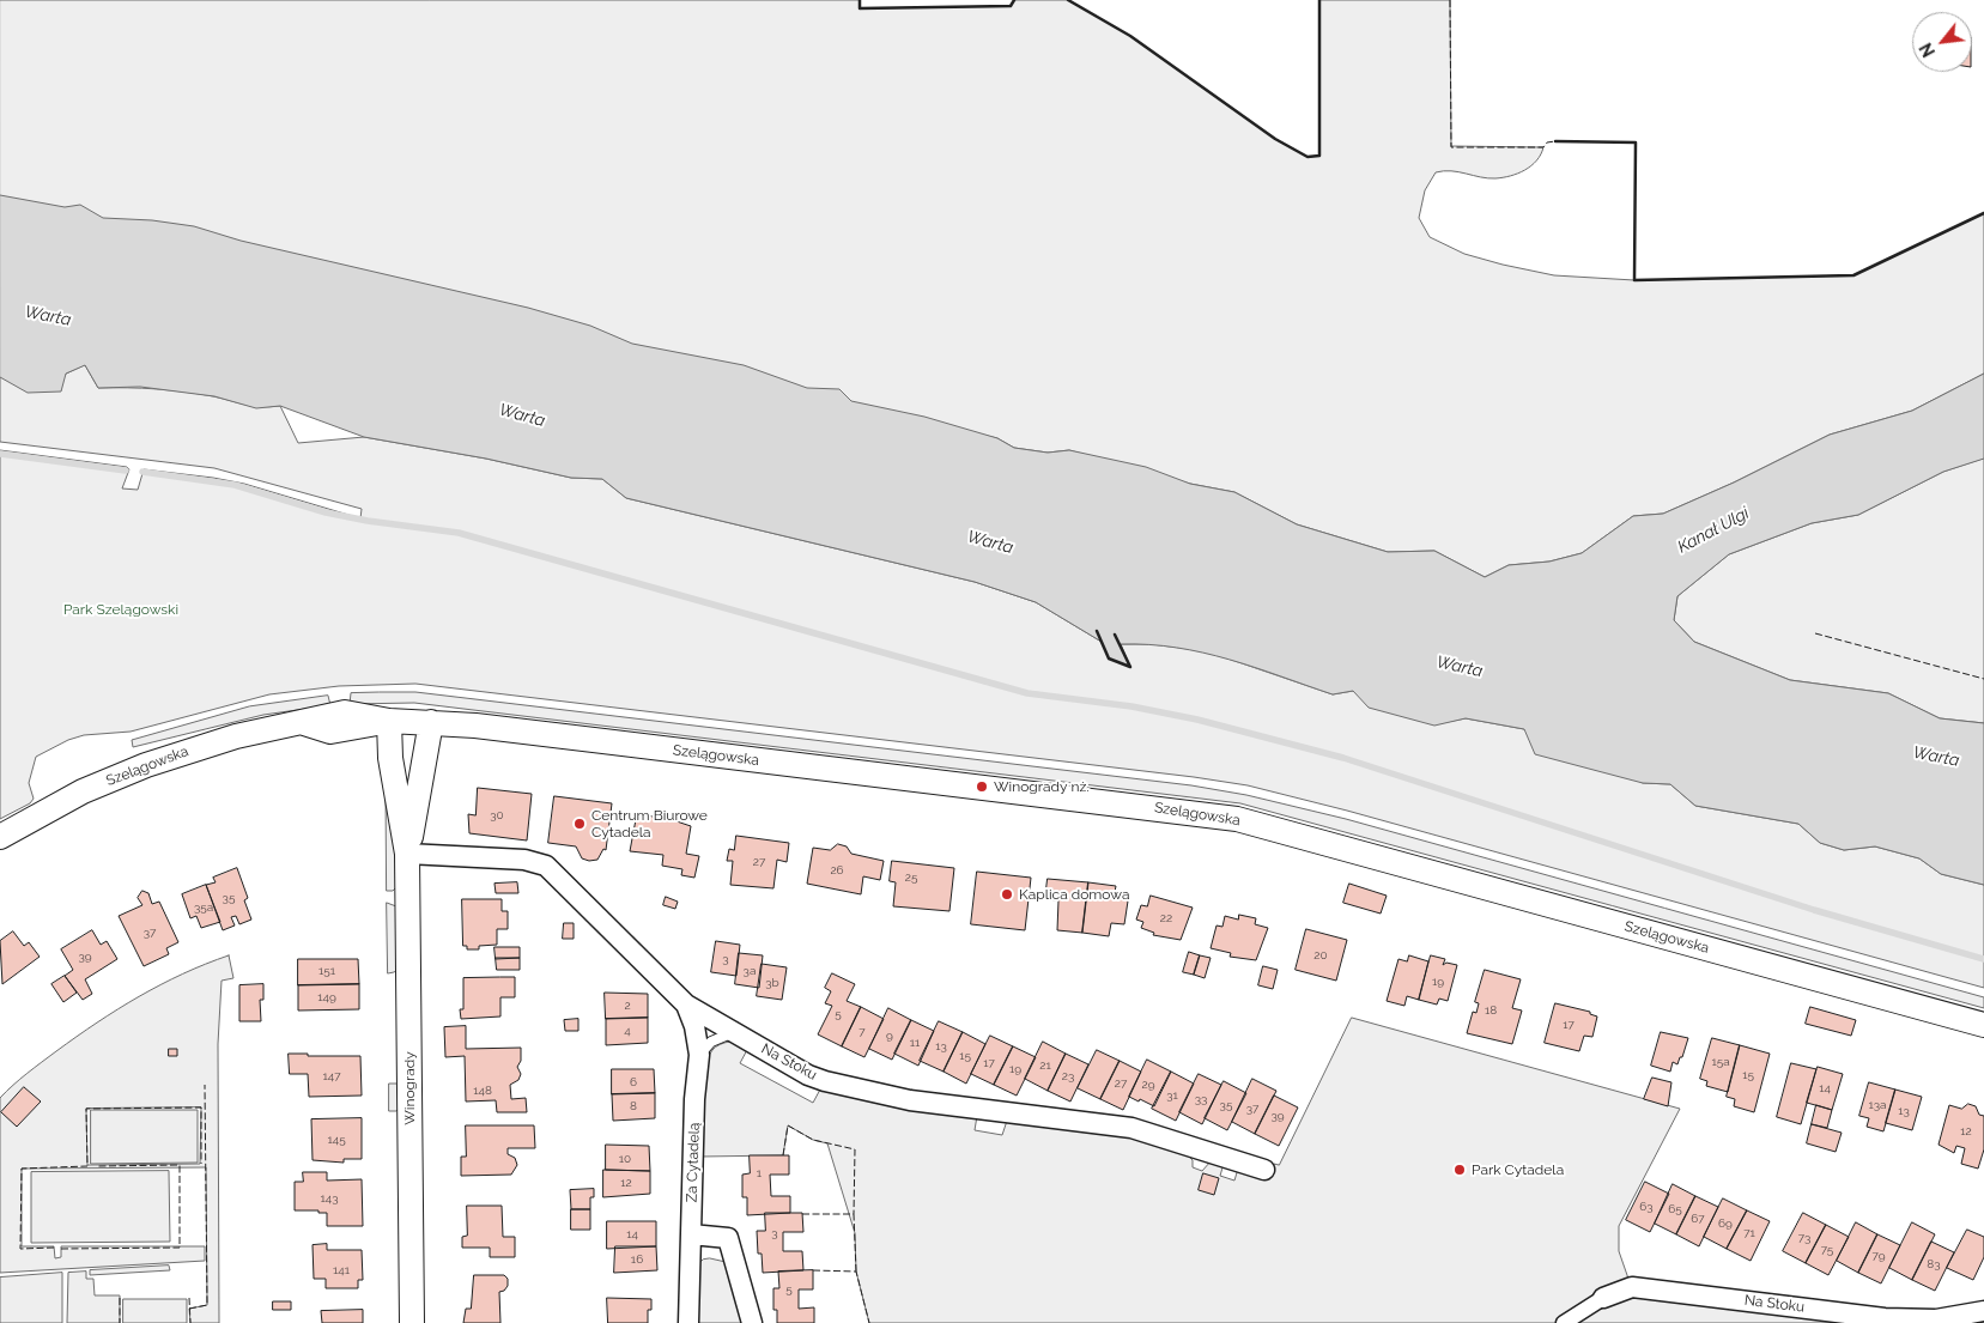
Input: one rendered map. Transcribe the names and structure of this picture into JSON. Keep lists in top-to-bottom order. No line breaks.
{"streets":{"street":["Szelągowska","Na Stoku","Winogrady","Za Cytadelą"]},"crossings":[["Szelągowska","Winogrady"],["Na Stoku","Winogrady"],["Na Stoku","Za Cytadelą"]],"water":["Warta","Kanał Ulgi"],"parks":["Park Szelągowski"],"places":["Winogrady nż.","Centrum Biurowe Cytadela","Kaplica domowa","Park Cytadela"],"house_numbers":["30","27","26","25","35","35a","22","37","20","39","3","151","3a","19","3b","149","2","18","5","17","4","7","9","11","13","15","15a","17","21","19","15","147","23","6","27","29","14","148","31","33","35","13a","8","37","13","39","12","145","10","1","12","143","63","65","67","69","3","71","14","73","75","79","16","83","141","5"],"north":"bottom left"}
